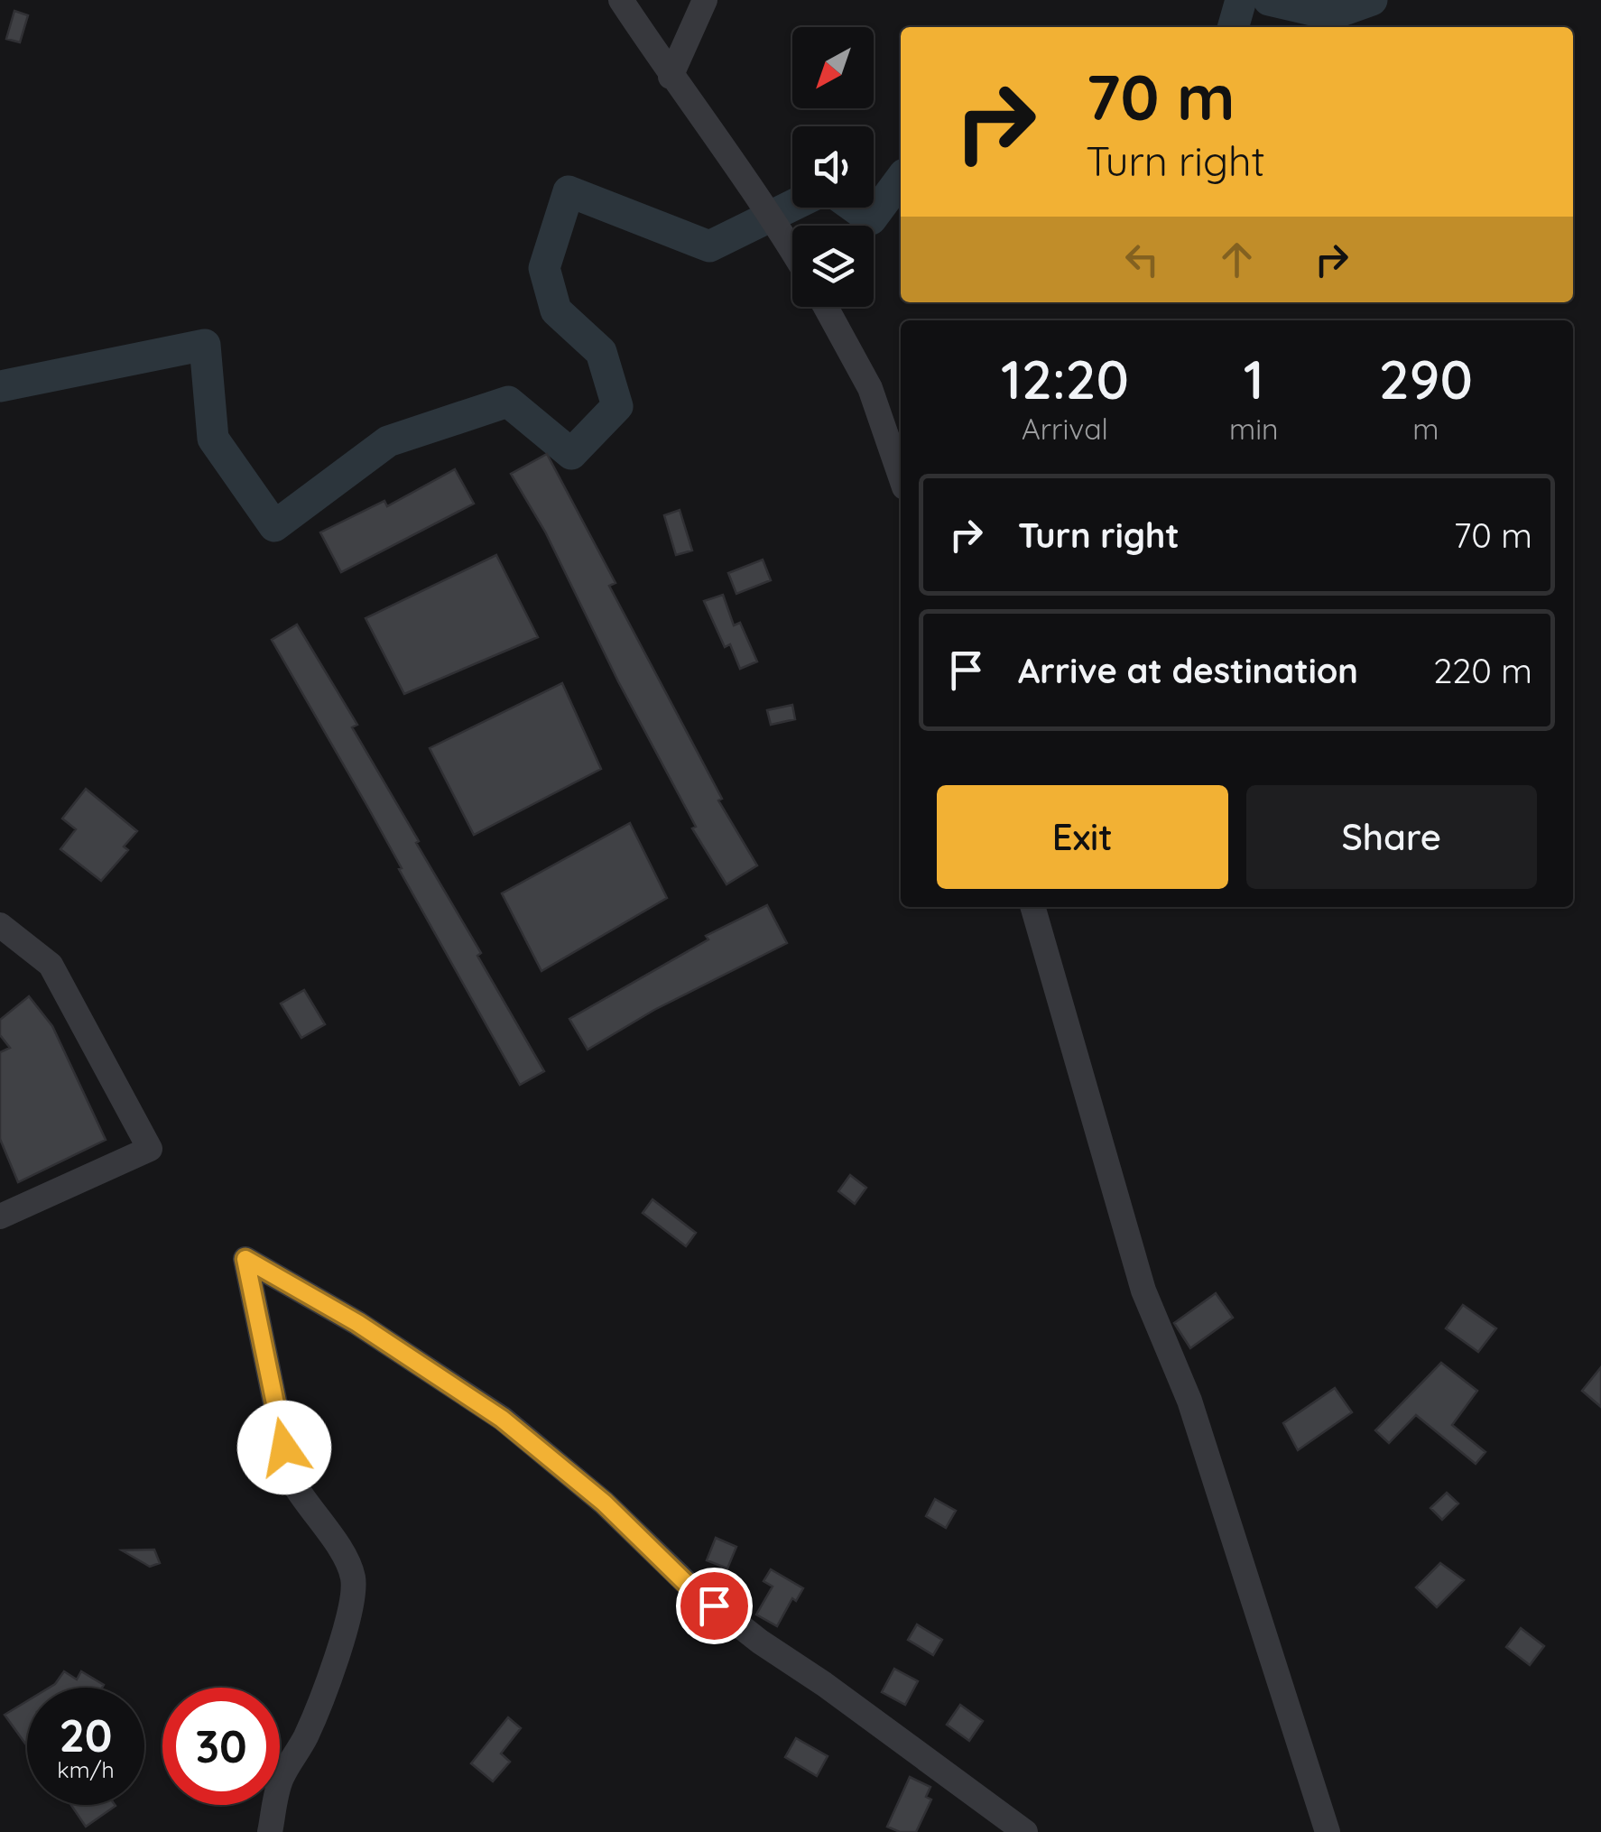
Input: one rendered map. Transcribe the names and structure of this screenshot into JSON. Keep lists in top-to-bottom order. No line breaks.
{"north":"bottom left","page":{"turn":["70 m","Turn right"],"eta":["12:20","Arrival","1","min","290","m"],"list":[{"name":"Turn right","value":"70 m"},{"name":"Arrive at destination","value":"220 m"}],"buttons":["Exit","Share"],"speed":"20 km/h","limit":"30"}}
